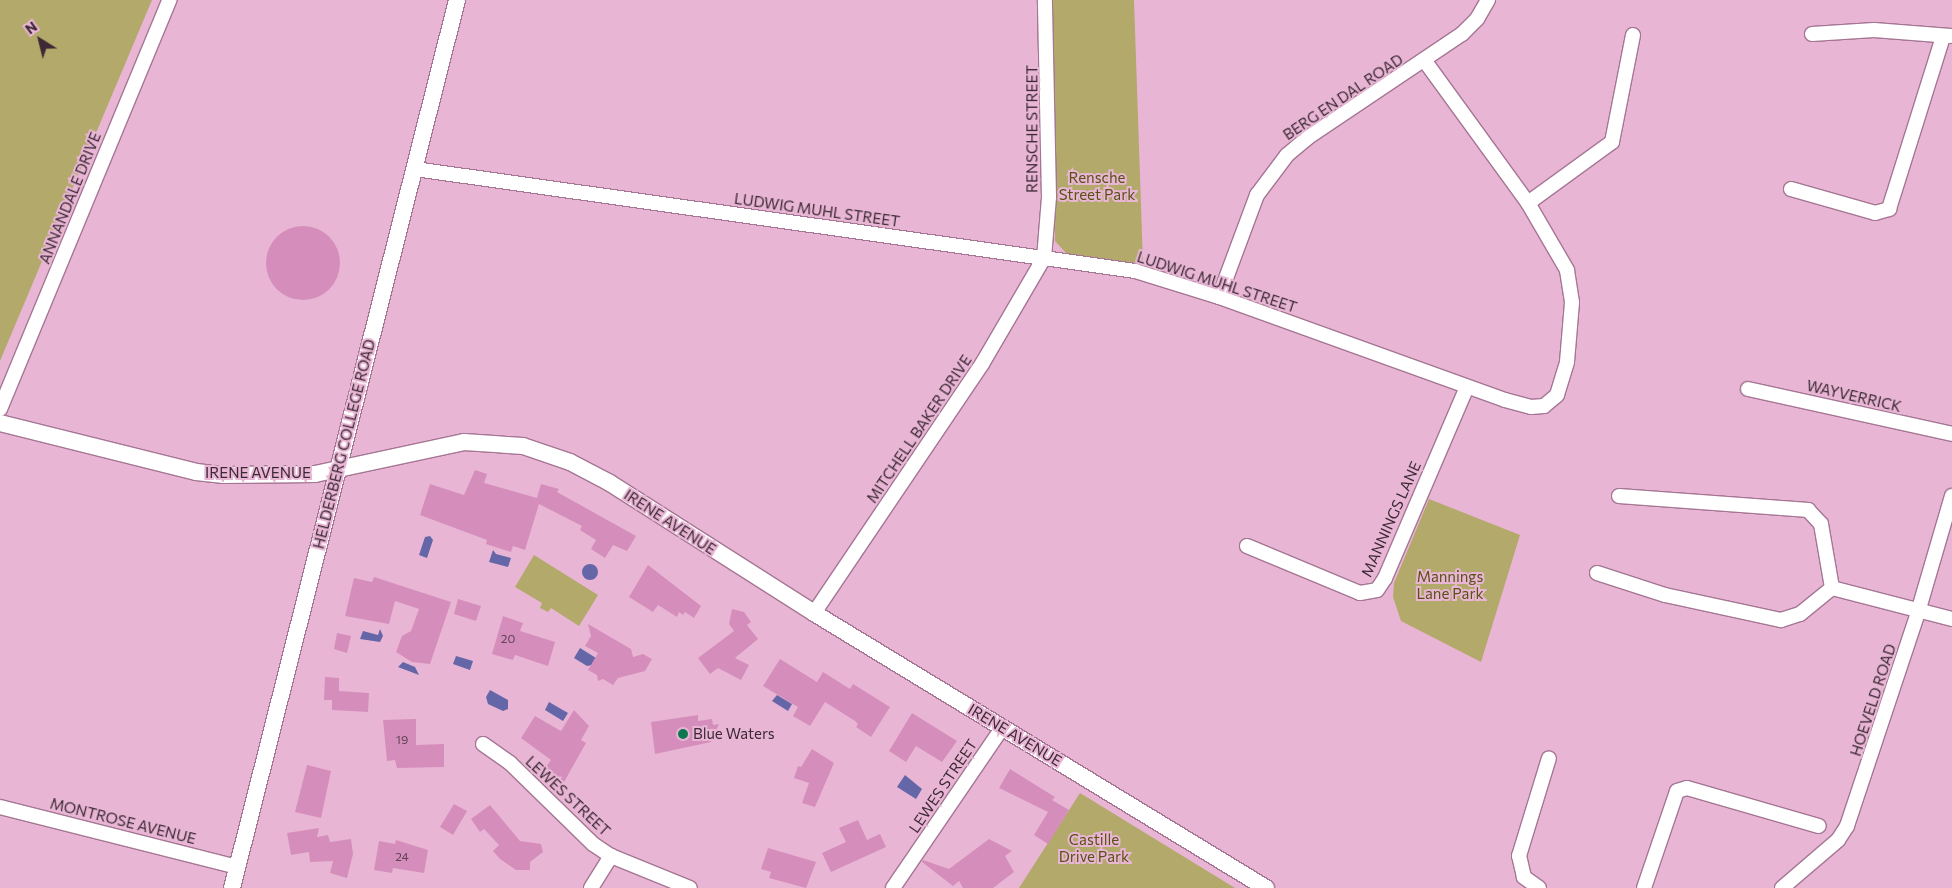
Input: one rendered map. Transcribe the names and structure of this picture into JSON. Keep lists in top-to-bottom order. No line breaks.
{"streets":{"street":["BERG EN DAL ROAD","RENSCHE STREET","ANNANDALE DRIVE","LUDWIG MUHL STREET","WAYVERRICK","MITCHELL BAKER DRIVE","HELDERBERG COLLEGE ROAD","IRENE AVENUE","MANNINGS LANE","HOEVELD ROAD","LEWES STREET","MONTROSE AVENUE"]},"crossings":[["BERG EN DAL ROAD","LUDWIG MUHL STREET"],["RENSCHE STREET","LUDWIG MUHL STREET"],["RENSCHE STREET","MITCHELL BAKER DRIVE"],["LUDWIG MUHL STREET","MITCHELL BAKER DRIVE"],["LUDWIG MUHL STREET","HELDERBERG COLLEGE ROAD"],["LUDWIG MUHL STREET","MANNINGS LANE"],["MITCHELL BAKER DRIVE","IRENE AVENUE"],["HELDERBERG COLLEGE ROAD","IRENE AVENUE"],["HELDERBERG COLLEGE ROAD","MONTROSE AVENUE"],["IRENE AVENUE","LEWES STREET"]],"parks":["Rensche Street Park","Mannings Lane Park","Castille Drive Park"],"places":["Blue Waters"],"house_numbers":["20","19","24"],"north":"top left"}
